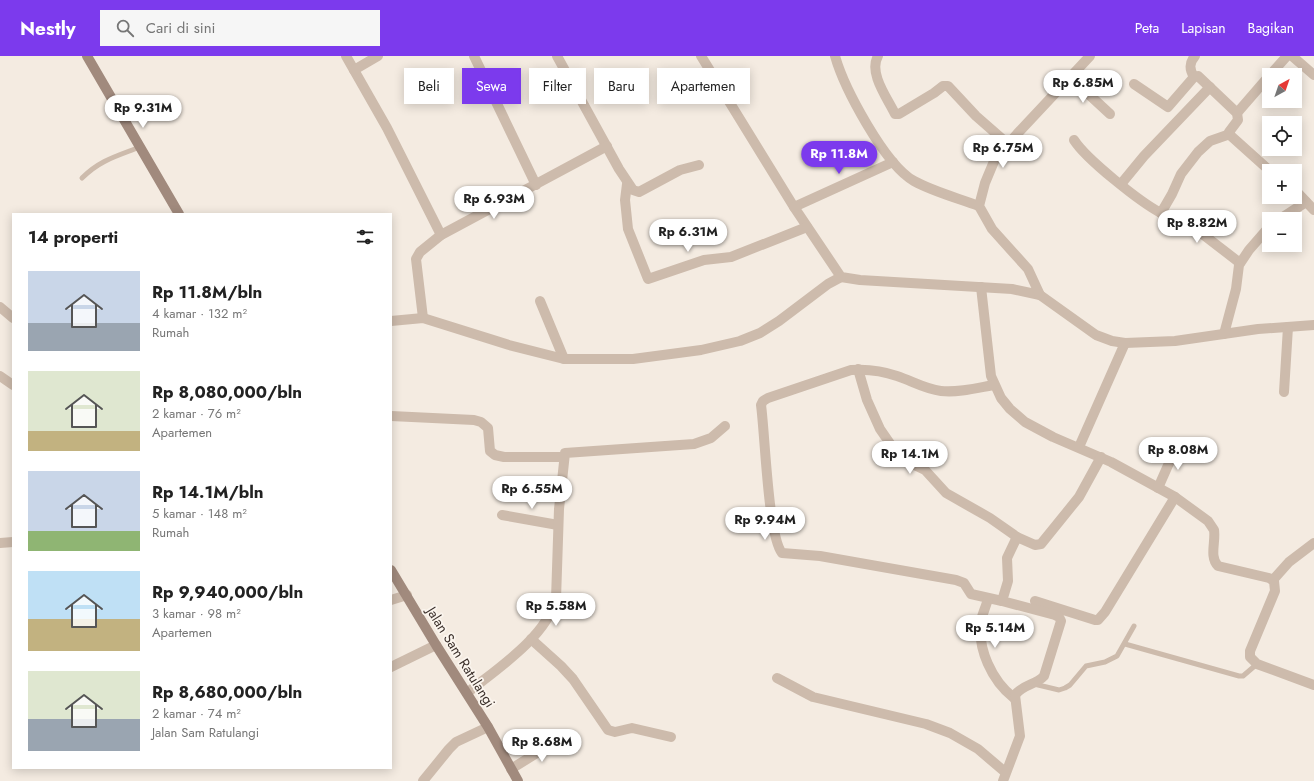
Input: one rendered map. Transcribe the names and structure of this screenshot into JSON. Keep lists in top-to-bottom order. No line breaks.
{"streets":{"street":["Jalan Sam Ratulangi"]},"north":"top right","page":{"header":"Nestly","search":"Cari di sini","nav":["Peta","Lapisan","Bagikan"],"map_buttons":["+","−"],"chip":["Beli","Sewa","Filter","Baru","Apartemen"],"price":["Rp 6.85M","Rp 9.31M","Rp 6.75M","Rp 11.8M","Rp 6.93M","Rp 8.82M","Rp 6.31M","Rp 8.08M","Rp 14.1M","Rp 6.55M","Rp 9.94M","Rp 5.58M","Rp 5.14M","Rp 8.68M"],"heading":"14 properti","list":[{"name":"Rp 11.8M/bln","note":"4 kamar · 132 m² · Rumah"},{"name":"Rp 8,080,000/bln","note":"2 kamar · 76 m² · Apartemen"},{"name":"Rp 14.1M/bln","note":"5 kamar · 148 m² · Rumah"},{"name":"Rp 9,940,000/bln","note":"3 kamar · 98 m² · Apartemen"},{"name":"Rp 8,680,000/bln","note":"2 kamar · 74 m² · Jalan Sam Ratulangi"}]}}
